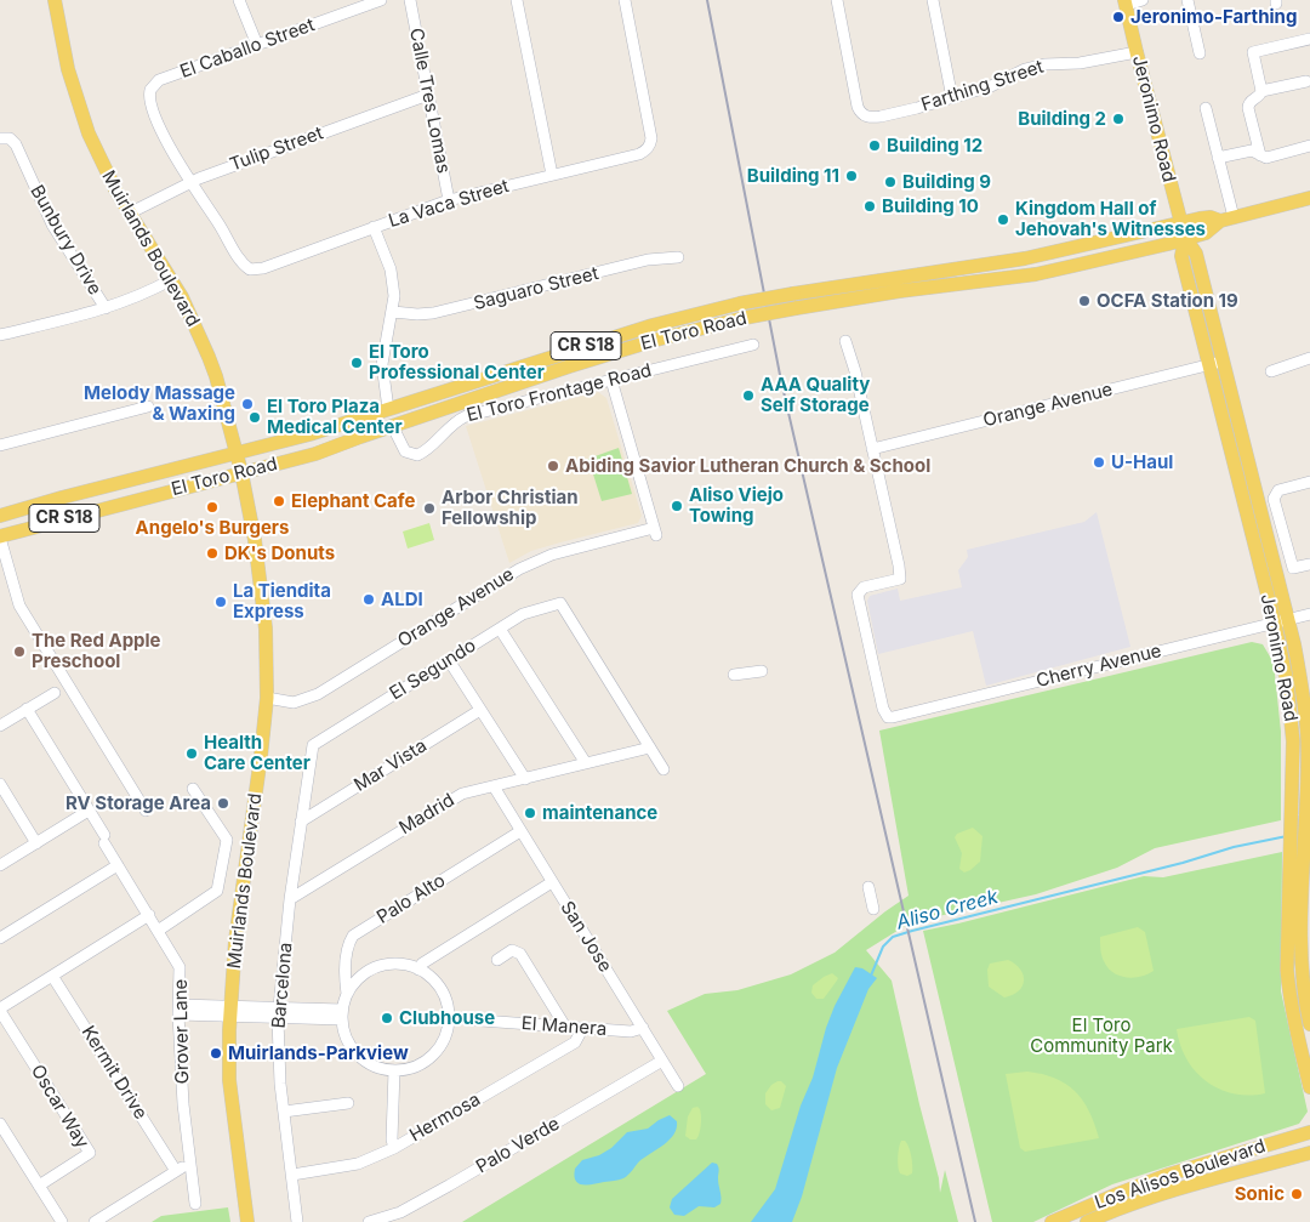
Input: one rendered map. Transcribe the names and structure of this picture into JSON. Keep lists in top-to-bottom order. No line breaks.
{"streets":{"main road":["Jeronimo Road","Muirlands Boulevard","El Toro Road","CR S18","Los Alisos Boulevard"],"street":["El Caballo Street","Farthing Street","Calle Tres Lomas","Tulip Street","La Vaca Street","Bunbury Drive","Saguaro Street","El Toro Frontage Road","Orange Avenue","Cherry Avenue","El Segundo","Mar Vista","Madrid","Palo Alto","San Jose","Barcelona","El Manera","Grover Lane","Kermit Drive","Oscar Way","Hermosa","Palo Verde"]},"crossings":[["El Caballo Street","Tulip Street"],["El Caballo Street","La Vaca Street"],["Farthing Street","Jeronimo Road"],["Calle Tres Lomas","Tulip Street"],["Calle Tres Lomas","La Vaca Street"],["Jeronimo Road","El Toro Road"],["Jeronimo Road","Orange Avenue"],["Jeronimo Road","Cherry Avenue"],["Tulip Street","La Vaca Street"],["Tulip Street","Muirlands Boulevard"],["Muirlands Boulevard","El Toro Road"],["Muirlands Boulevard","Orange Avenue"],["El Toro Road","El Toro Frontage Road"],["El Toro Frontage Road","Orange Avenue"],["Orange Avenue","Cherry Avenue"],["El Segundo","Madrid"],["El Segundo","Barcelona"],["Mar Vista","Barcelona"],["Madrid","San Jose"],["Madrid","Barcelona"],["Palo Alto","San Jose"],["Palo Alto","El Manera"],["San Jose","El Manera"],["San Jose","Palo Verde"],["Barcelona","Hermosa"],["El Manera","Hermosa"]],"water":["Aliso Creek"],"parks":["El Toro Community Park"],"places":["Jeronimo-Farthing","Building 2","Building 12","Building 11","Building 9","Building 10","Kingdom Hall of Jehovah's Witnesses","OCFA Station 19","El Toro Professional Center","AAA Quality Self Storage","Melody Massage & Waxing","El Toro Plaza Medical Center","U-Haul","Abiding Savior Lutheran Church & School","Elephant Cafe","Aliso Viejo Towing","Angelo's Burgers","Arbor Christian Fellowship","DK's Donuts","ALDI","La Tiendita Express","The Red Apple Preschool","Health Care Center","RV Storage Area","maintenance","Clubhouse","Muirlands-Parkview","Sonic"]}
